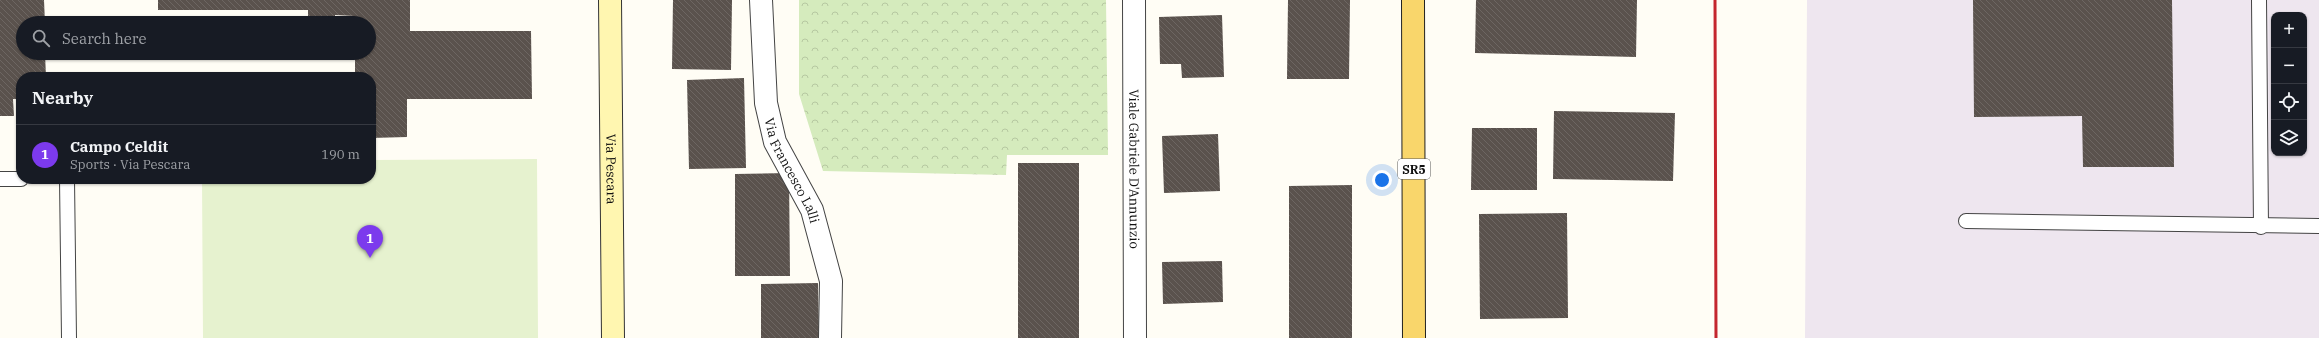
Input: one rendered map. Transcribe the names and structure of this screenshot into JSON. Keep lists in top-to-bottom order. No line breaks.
{"streets":{"main road":["SR5"],"street":["Via Pescara","Viale Gabriele D'Annunzio","Via Francesco Lalli"]},"page":{"map_buttons":["+","−"],"search":"Search here","heading":"Nearby","list":[{"mark":"1","name":"Campo Celdit","note":"Sports · Via Pescara","value":"190 m"}],"pins":"1"}}
